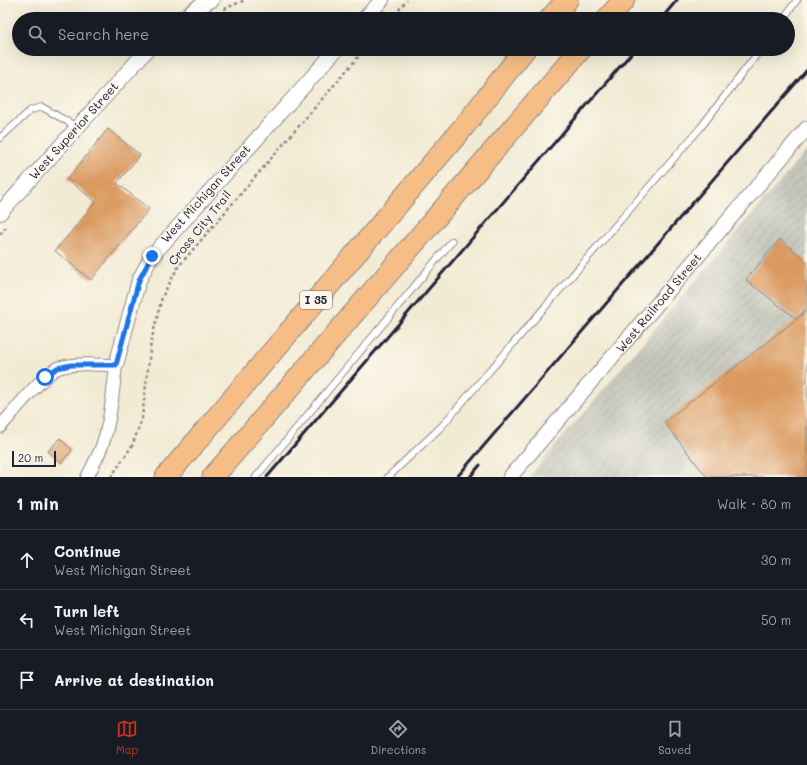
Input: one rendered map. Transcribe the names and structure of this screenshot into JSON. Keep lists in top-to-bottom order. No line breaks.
{"streets":{"highway":["I 35"],"street":["West Superior Street","West Michigan Street","West Railroad Street"],"path":["Cross City Trail"]},"scale_bar":"20 m","page":{"search":"Search here","scale":"20 m","heading":["1 min","Walk · 80 m"],"list":[["Continue","West Michigan Street","30 m"],["Turn left","West Michigan Street","50 m"],"Arrive at destination"],"nav":["Map","Directions","Saved"]}}
